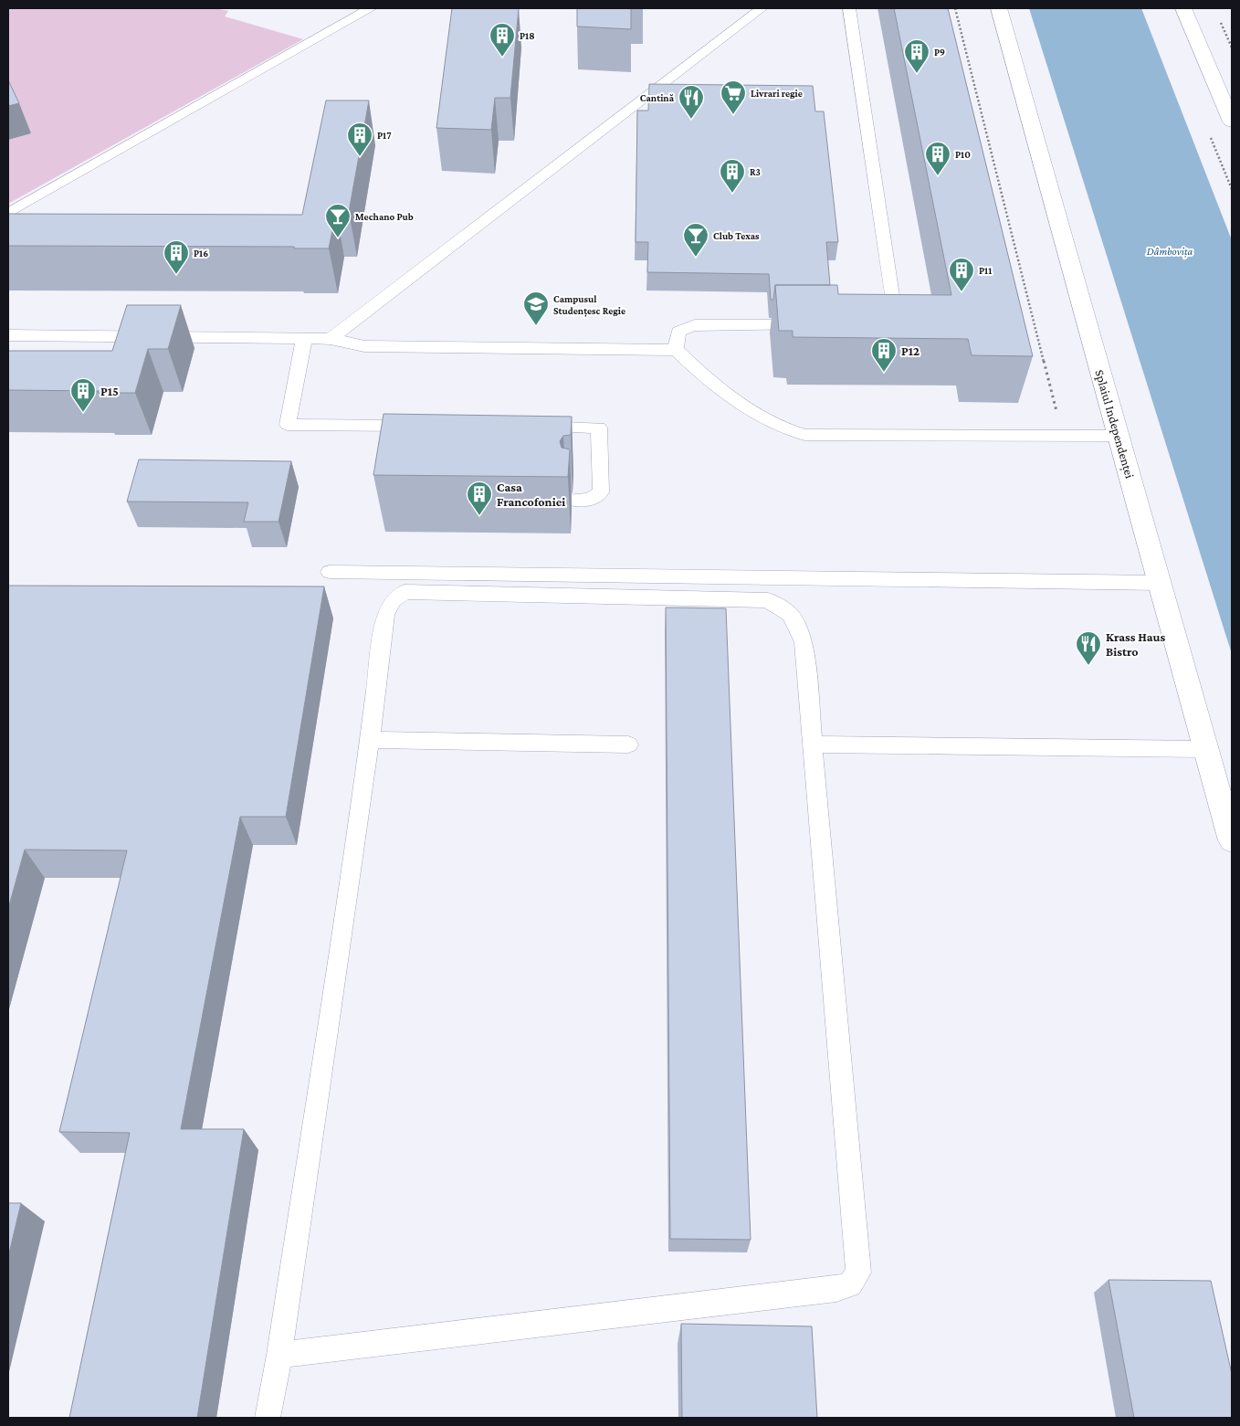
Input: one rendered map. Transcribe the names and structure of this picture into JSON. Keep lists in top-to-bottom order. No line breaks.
{"streets":{"main road":["Splaiul Independenței"]},"water":["Dâmbovița"],"places":{"building":["P18","P9","P17","P10","R3","P16","P11","P12","P15","Casa Francofoniei"],"supermarket":["Livrari regie"],"restaurant":["Cantină","Krass Haus Bistro"],"bar":["Mechano Pub","Club Texas"],"school or university":["Campusul Studențesc Regie"]}}
